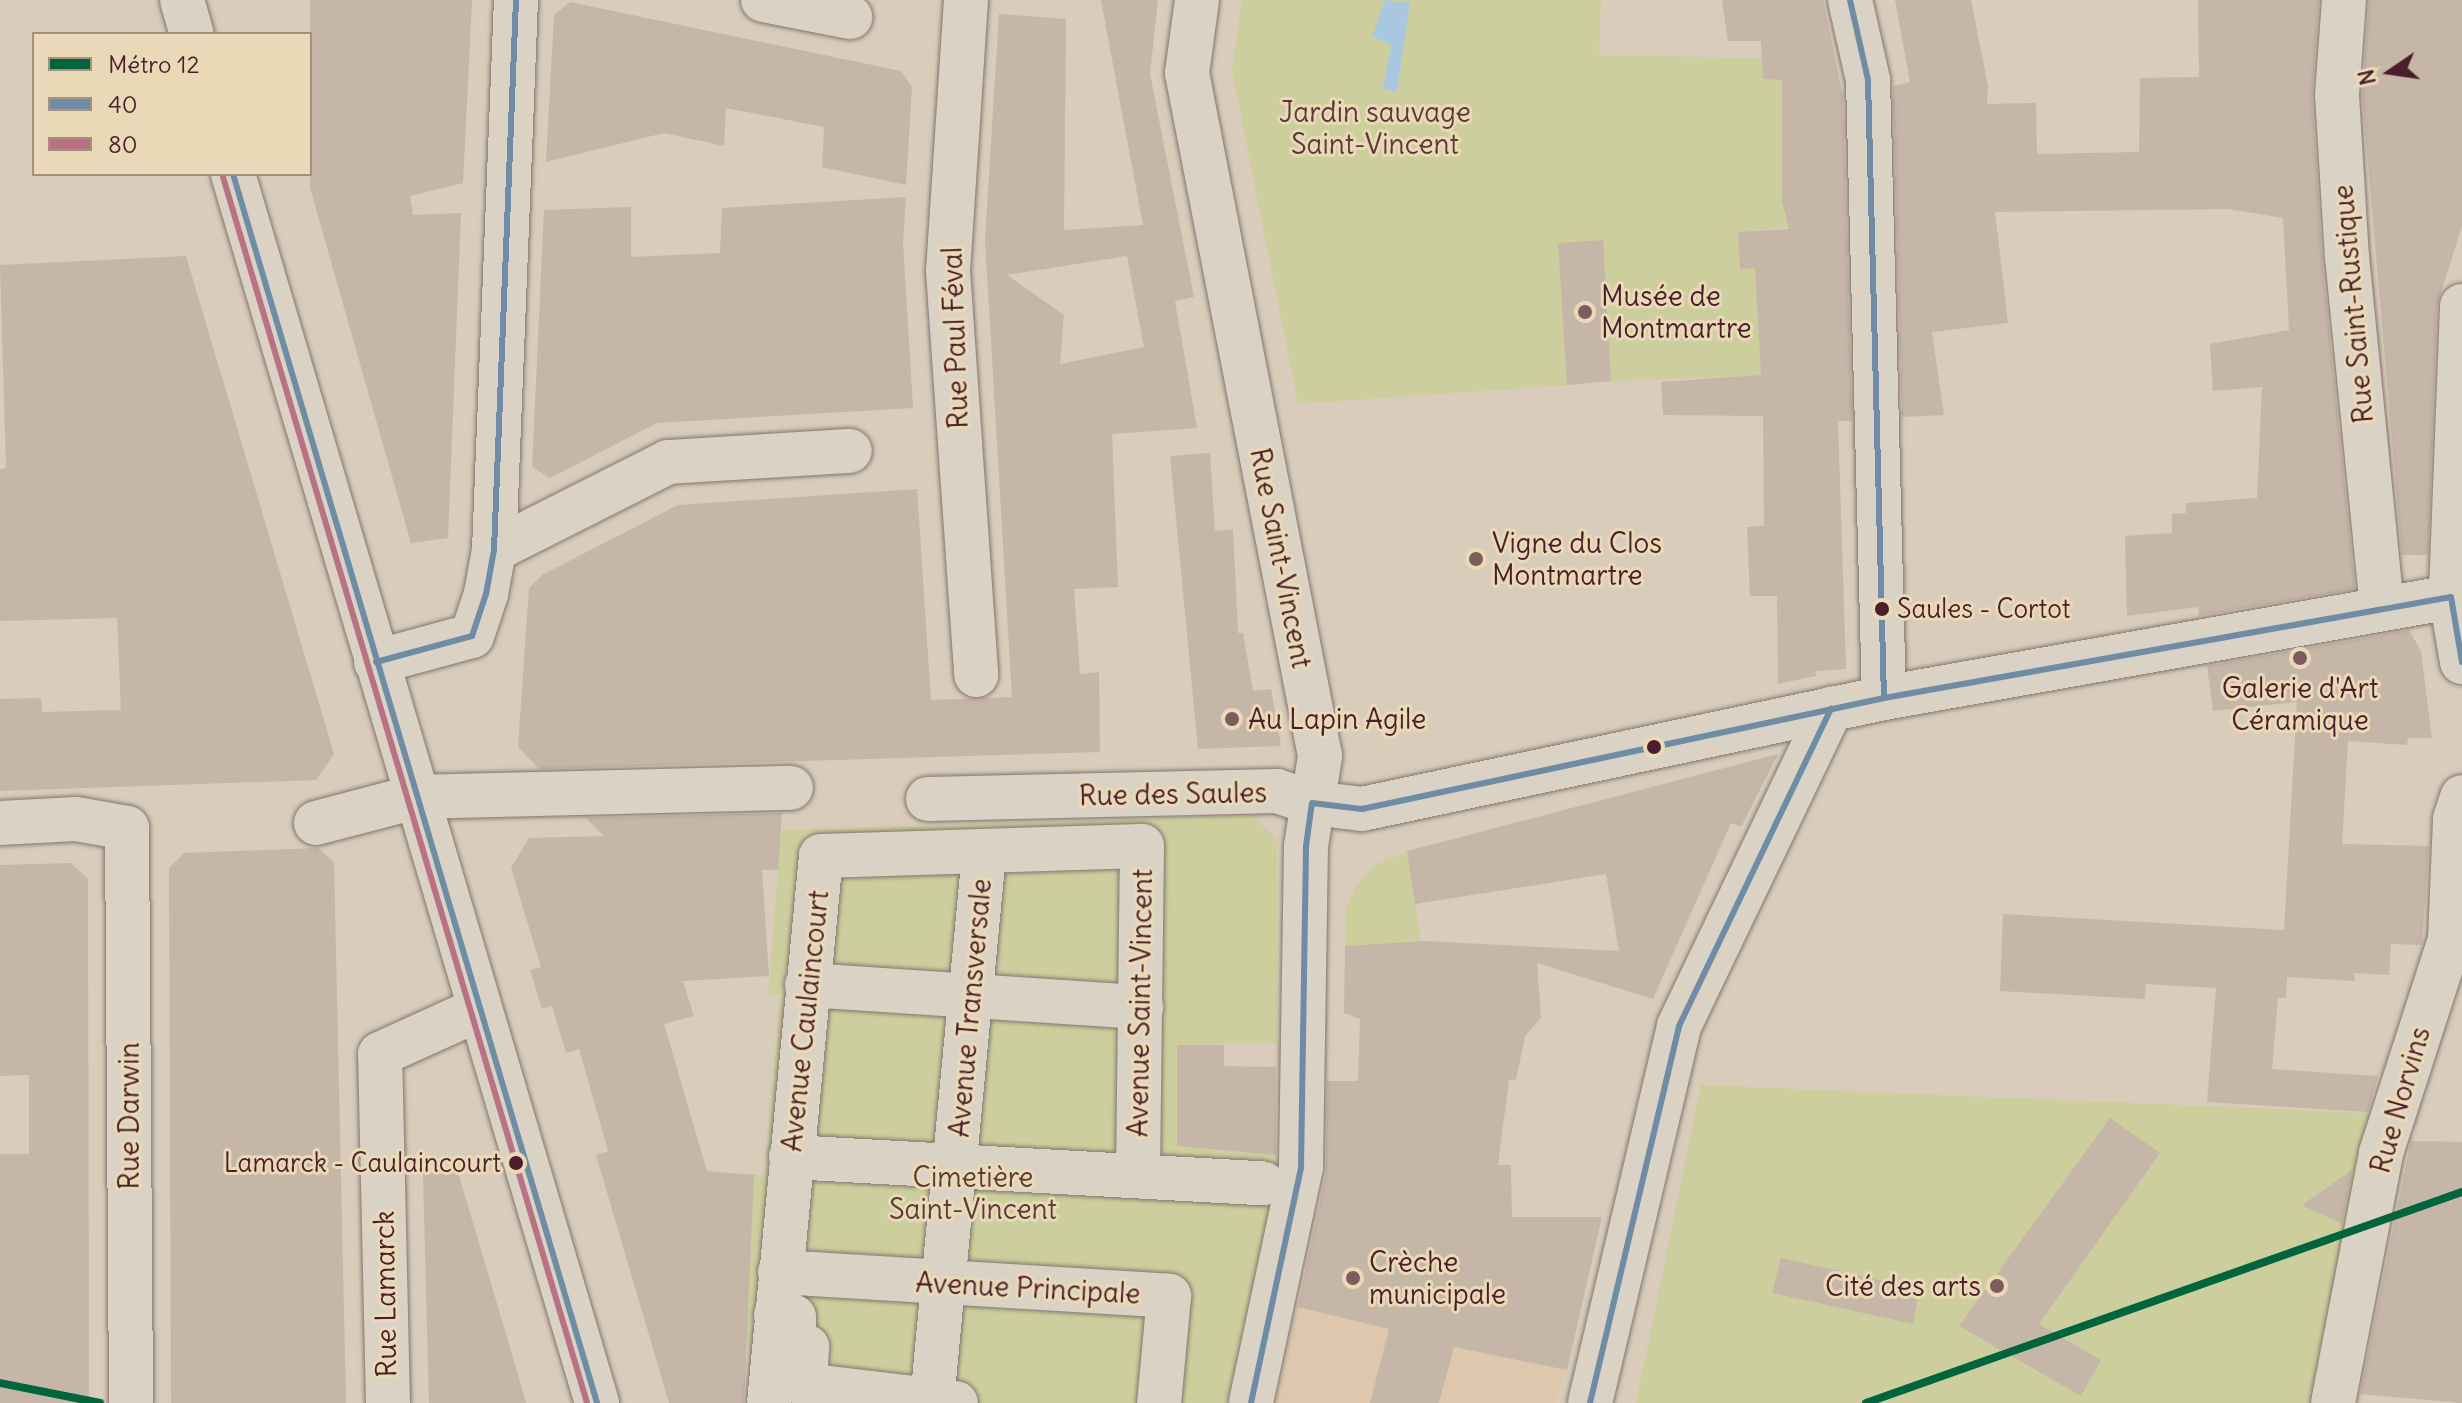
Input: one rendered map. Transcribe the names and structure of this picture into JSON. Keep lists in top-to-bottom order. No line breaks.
{"streets":{"street":["Rue Saint-Rustique","Rue Paul Féval","Rue Saint-Vincent","Rue des Saules","Avenue Saint-Vincent","Avenue Transversale","Avenue Caulaincourt","Rue Norvins","Rue Darwin","Avenue Principale","Rue Lamarck"]},"crossings":[["Rue Saint-Rustique","Rue des Saules"],["Rue Saint-Vincent","Rue des Saules"],["Avenue Saint-Vincent","Avenue Transversale"],["Avenue Saint-Vincent","Avenue Caulaincourt"],["Avenue Transversale","Avenue Caulaincourt"],["Avenue Transversale","Avenue Principale"],["Avenue Caulaincourt","Avenue Principale"]],"parks":["Jardin sauvage Saint-Vincent","Cimetière Saint-Vincent"],"places":["Musée de Montmartre","Vigne du Clos Montmartre","Saules - Cortot","Galerie d'Art Céramique","Au Lapin Agile","Lamarck - Caulaincourt","Crèche municipale","Cité des arts"],"lines":["transit line 40","transit line 80","metro line 12"],"legend":["Métro 12","40","80"],"north":"left"}
